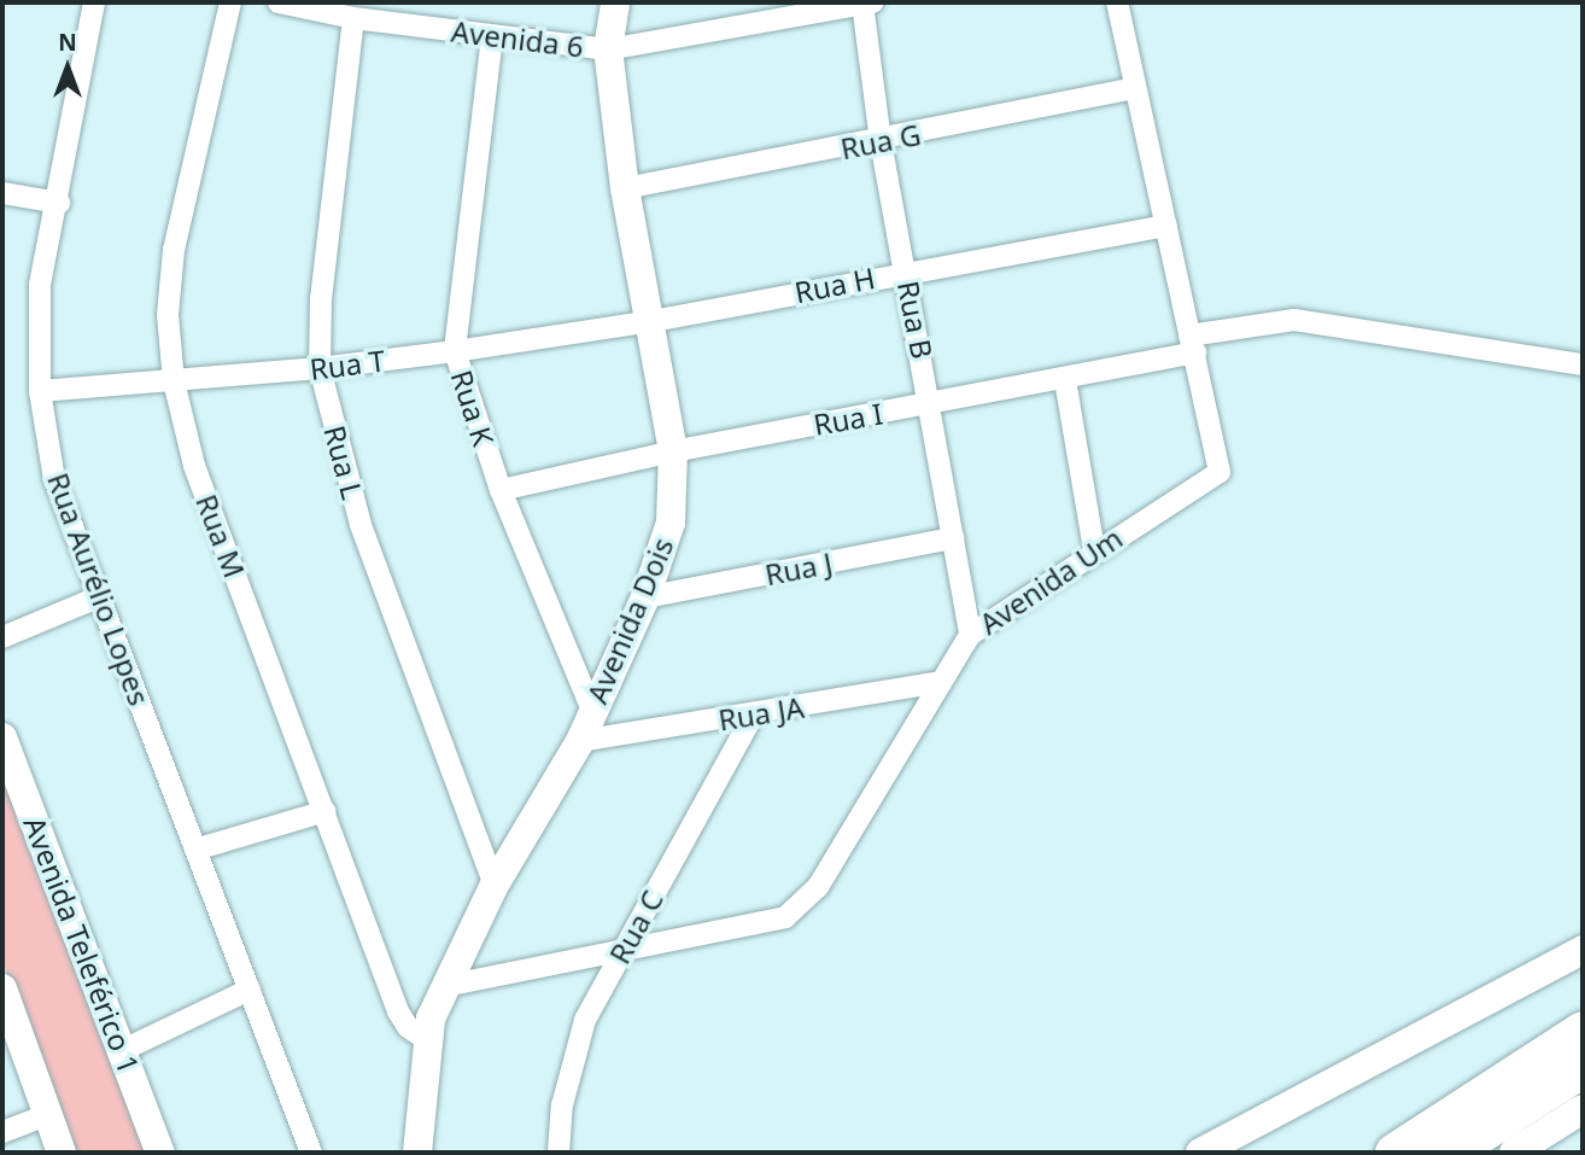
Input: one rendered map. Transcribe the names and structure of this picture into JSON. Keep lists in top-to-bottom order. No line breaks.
{"streets":{"street":["Avenida 6","Rua G","Rua H","Rua B","Rua T","Rua K","Rua I","Rua L","Rua M","Rua J","Avenida Um","Rua Aurélio Lopes","Avenida Dois","Rua JA","Rua C","Avenida Teleférico 1"]},"crossings":[["Avenida 6","Rua B"],["Avenida 6","Rua K"],["Avenida 6","Rua L"],["Avenida 6","Avenida Dois"],["Rua G","Rua B"],["Rua G","Avenida Um"],["Rua G","Avenida Dois"],["Rua H","Rua B"],["Rua H","Rua T"],["Rua H","Avenida Um"],["Rua H","Avenida Dois"],["Rua B","Rua I"],["Rua B","Rua J"],["Rua B","Avenida Um"],["Rua T","Rua K"],["Rua T","Rua L"],["Rua T","Rua M"],["Rua T","Rua Aurélio Lopes"],["Rua T","Avenida Dois"],["Rua K","Rua I"],["Rua K","Avenida Dois"],["Rua I","Avenida Um"],["Rua I","Avenida Dois"],["Rua L","Avenida Dois"],["Rua M","Avenida Dois"],["Rua J","Avenida Dois"],["Avenida Um","Avenida Dois"],["Avenida Um","Rua JA"],["Avenida Um","Rua C"],["Avenida Dois","Rua JA"],["Rua JA","Rua C"]],"north":"top"}
